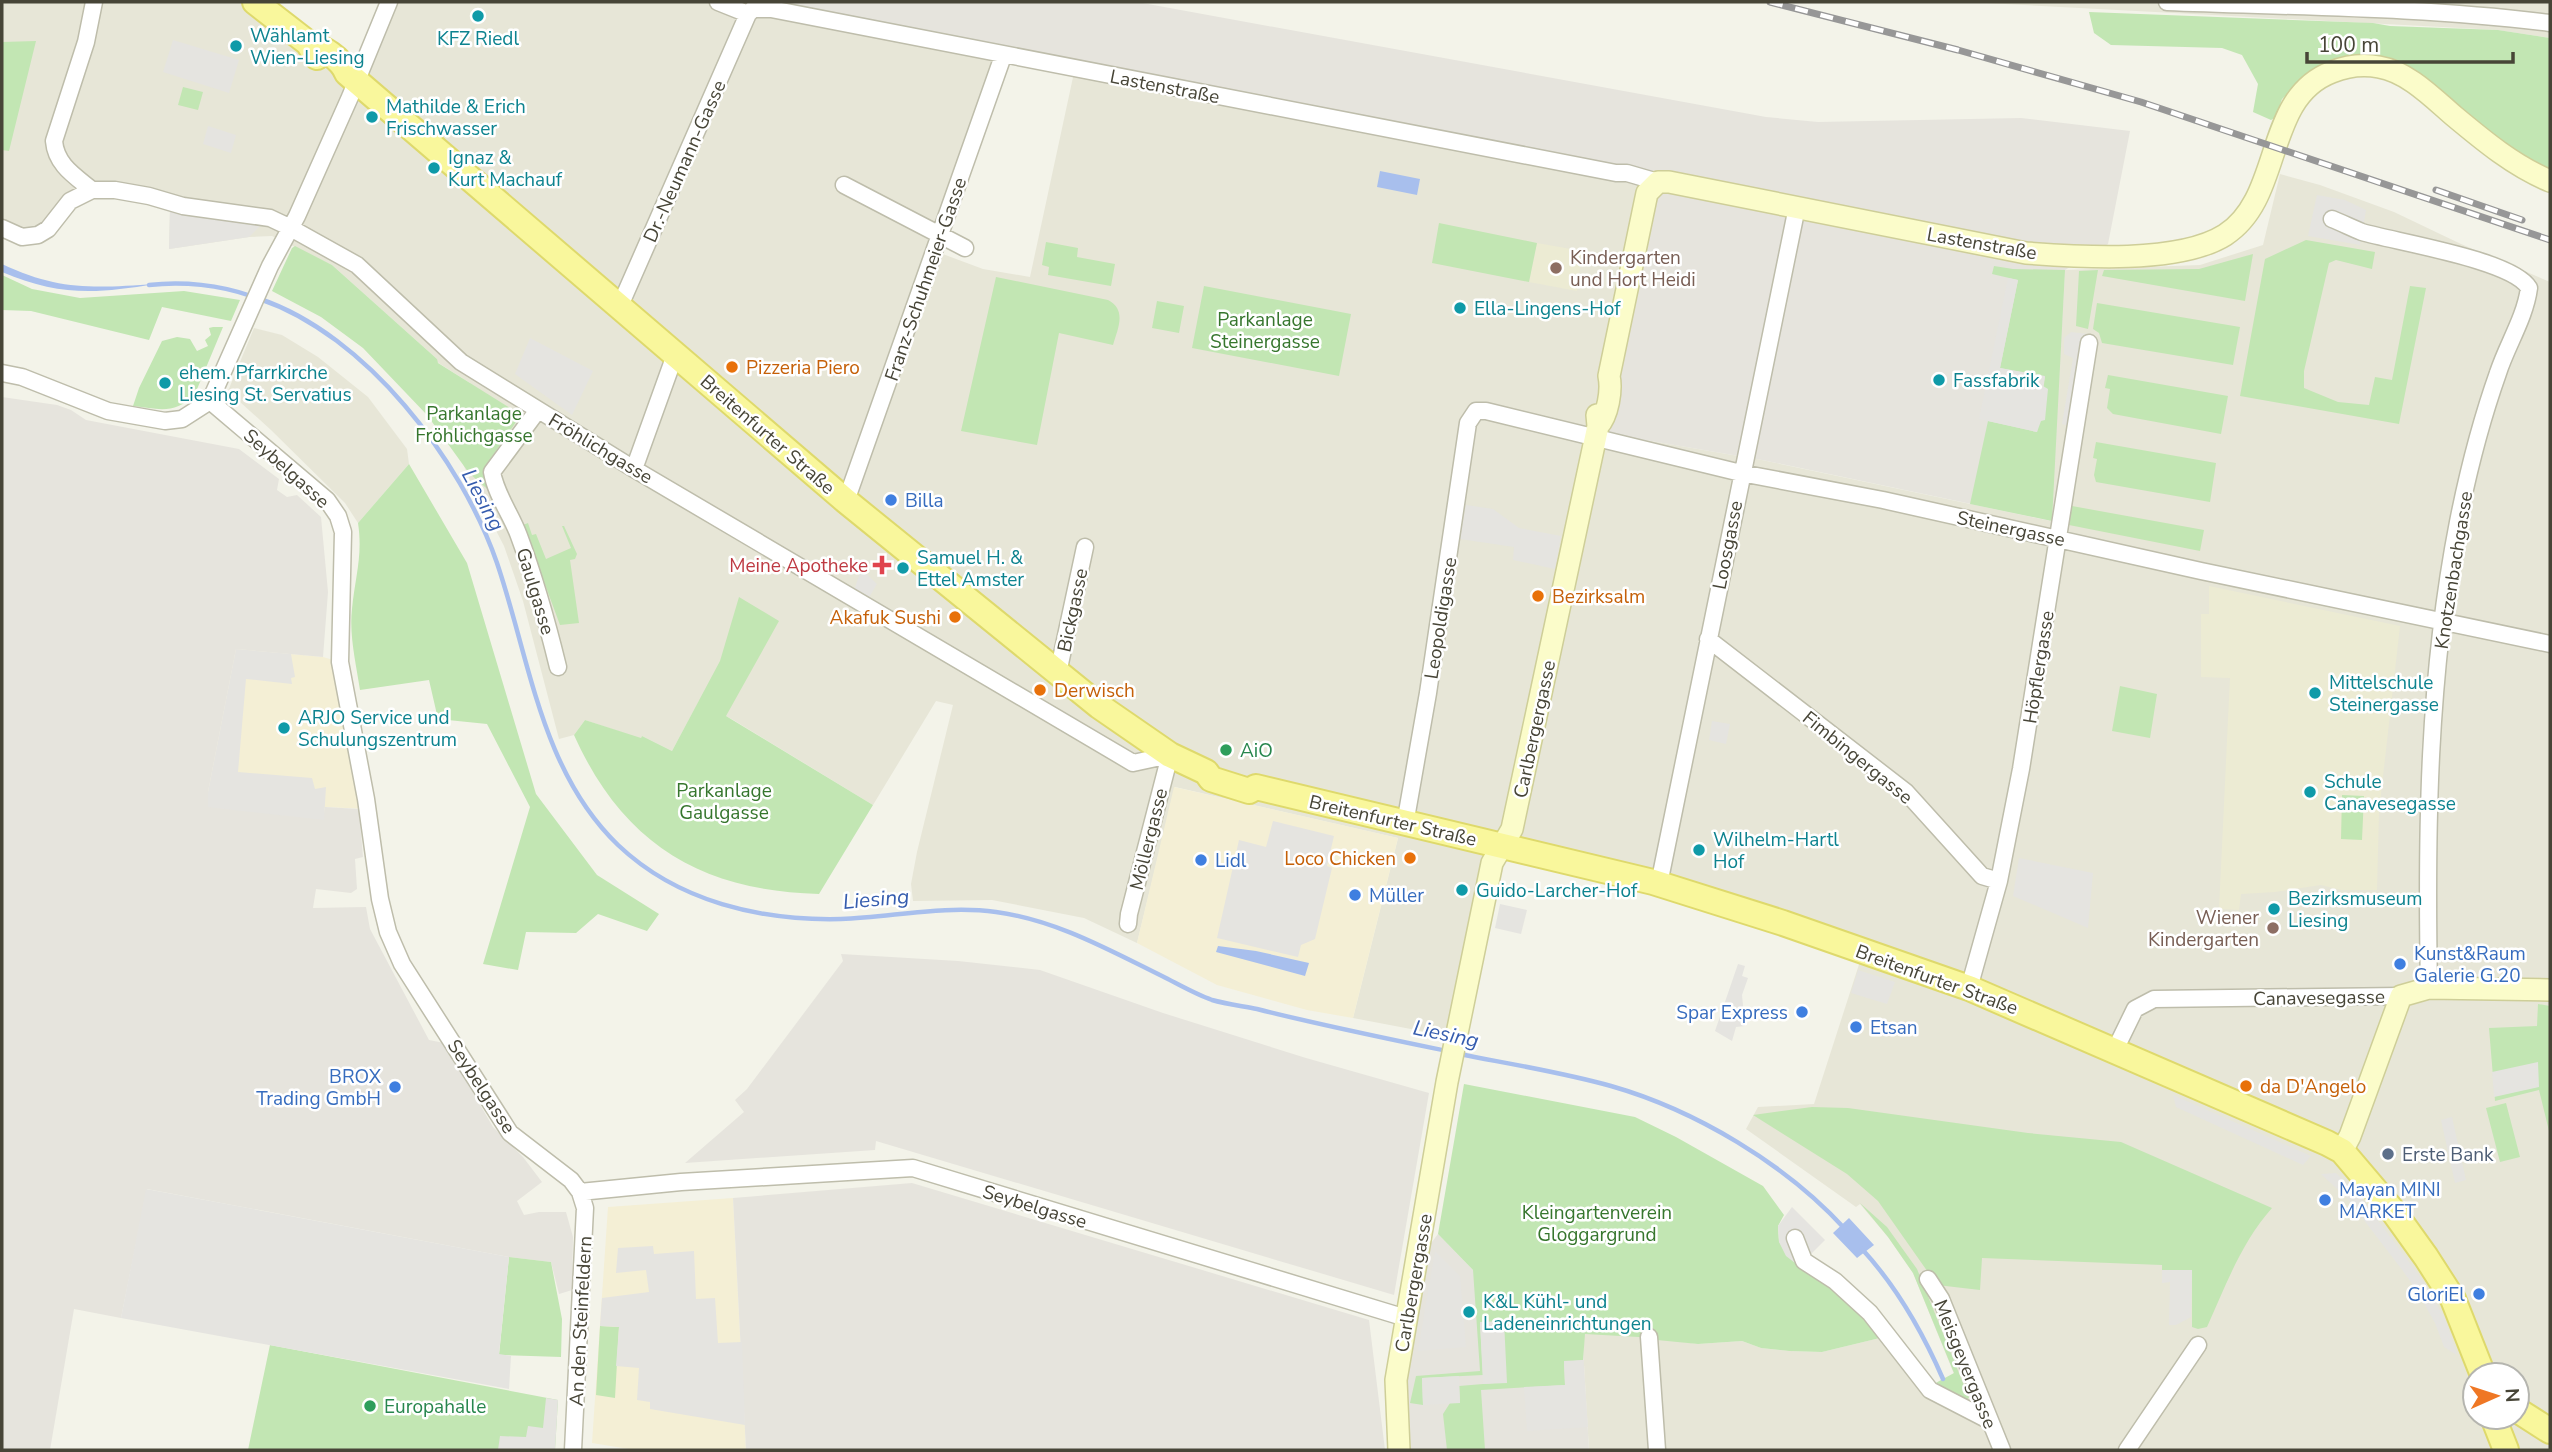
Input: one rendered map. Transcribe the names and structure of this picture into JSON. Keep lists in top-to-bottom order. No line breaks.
{"streets":{"main road":["Breitenfurter Straße"],"street":["Lastenstraße","Dr.-Neumann-Gasse","Franz-Schuhmeier-Gasse","Fröhlichgasse","Seybelgasse","Steinergasse","Loosgasse","Knotzenbachgasse","Gaulgasse","Bickgasse","Leopoldigasse","Höpflergasse","Carlbergergasse","Fimbingergasse","Möllergasse","Canavesegasse","An den Steinfeldern","Meisgeyergasse"]},"crossings":[["Lastenstraße","Dr.-Neumann-Gasse"],["Lastenstraße","Franz-Schuhmeier-Gasse"],["Lastenstraße","Loosgasse"],["Lastenstraße","Carlbergergasse"],["Dr.-Neumann-Gasse","Breitenfurter Straße"],["Franz-Schuhmeier-Gasse","Breitenfurter Straße"],["Breitenfurter Straße","Fröhlichgasse"],["Breitenfurter Straße","Loosgasse"],["Breitenfurter Straße","Bickgasse"],["Breitenfurter Straße","Leopoldigasse"],["Breitenfurter Straße","Höpflergasse"],["Breitenfurter Straße","Carlbergergasse"],["Breitenfurter Straße","Möllergasse"],["Breitenfurter Straße","Canavesegasse"],["Fröhlichgasse","Gaulgasse"],["Fröhlichgasse","Möllergasse"],["Seybelgasse","Carlbergergasse"],["Seybelgasse","An den Steinfeldern"],["Steinergasse","Loosgasse"],["Steinergasse","Knotzenbachgasse"],["Steinergasse","Leopoldigasse"],["Steinergasse","Höpflergasse"],["Steinergasse","Carlbergergasse"],["Loosgasse","Fimbingergasse"],["Knotzenbachgasse","Canavesegasse"],["Höpflergasse","Fimbingergasse"]],"water":["Liesing"],"parks":["Parkanlage Steinergasse","Parkanlage Fröhlichgasse","Parkanlage Gaulgasse","Kleingartenverein Gloggargrund"],"places":{"other":["KFZ Riedl","Wählamt Wien-Liesing","Mathilde & Erich Frischwasser","Ignaz & Kurt Machauf","Kindergarten und Hort Heidi","Ella-Lingens-Hof","Pizzeria Piero","Fassfabrik","ehem. Pfarrkirche Liesing St. Servatius","Billa","Samuel H. & Ettel Amster","Bezirksalm","Akafuk Sushi","Derwisch","Mittelschule Steinergasse","ARJO Service und Schulungszentrum","AiO","Schule Canavesegasse","Wilhelm-Hartl Hof","Loco Chicken","Lidl","Guido-Larcher-Hof","Müller","Bezirksmuseum Liesing","Wiener Kindergarten","Kunst&Raum Galerie G.20","Spar Express","Etsan","da D'Angelo","BROX Trading GmbH","Erste Bank","Mayan MINI MARKET","GloriEl","K&L Kühl- und Ladeneinrichtungen","Europahalle"],"health":["Meine Apotheke"]},"scale_bar":"100 m","north":"right"}
